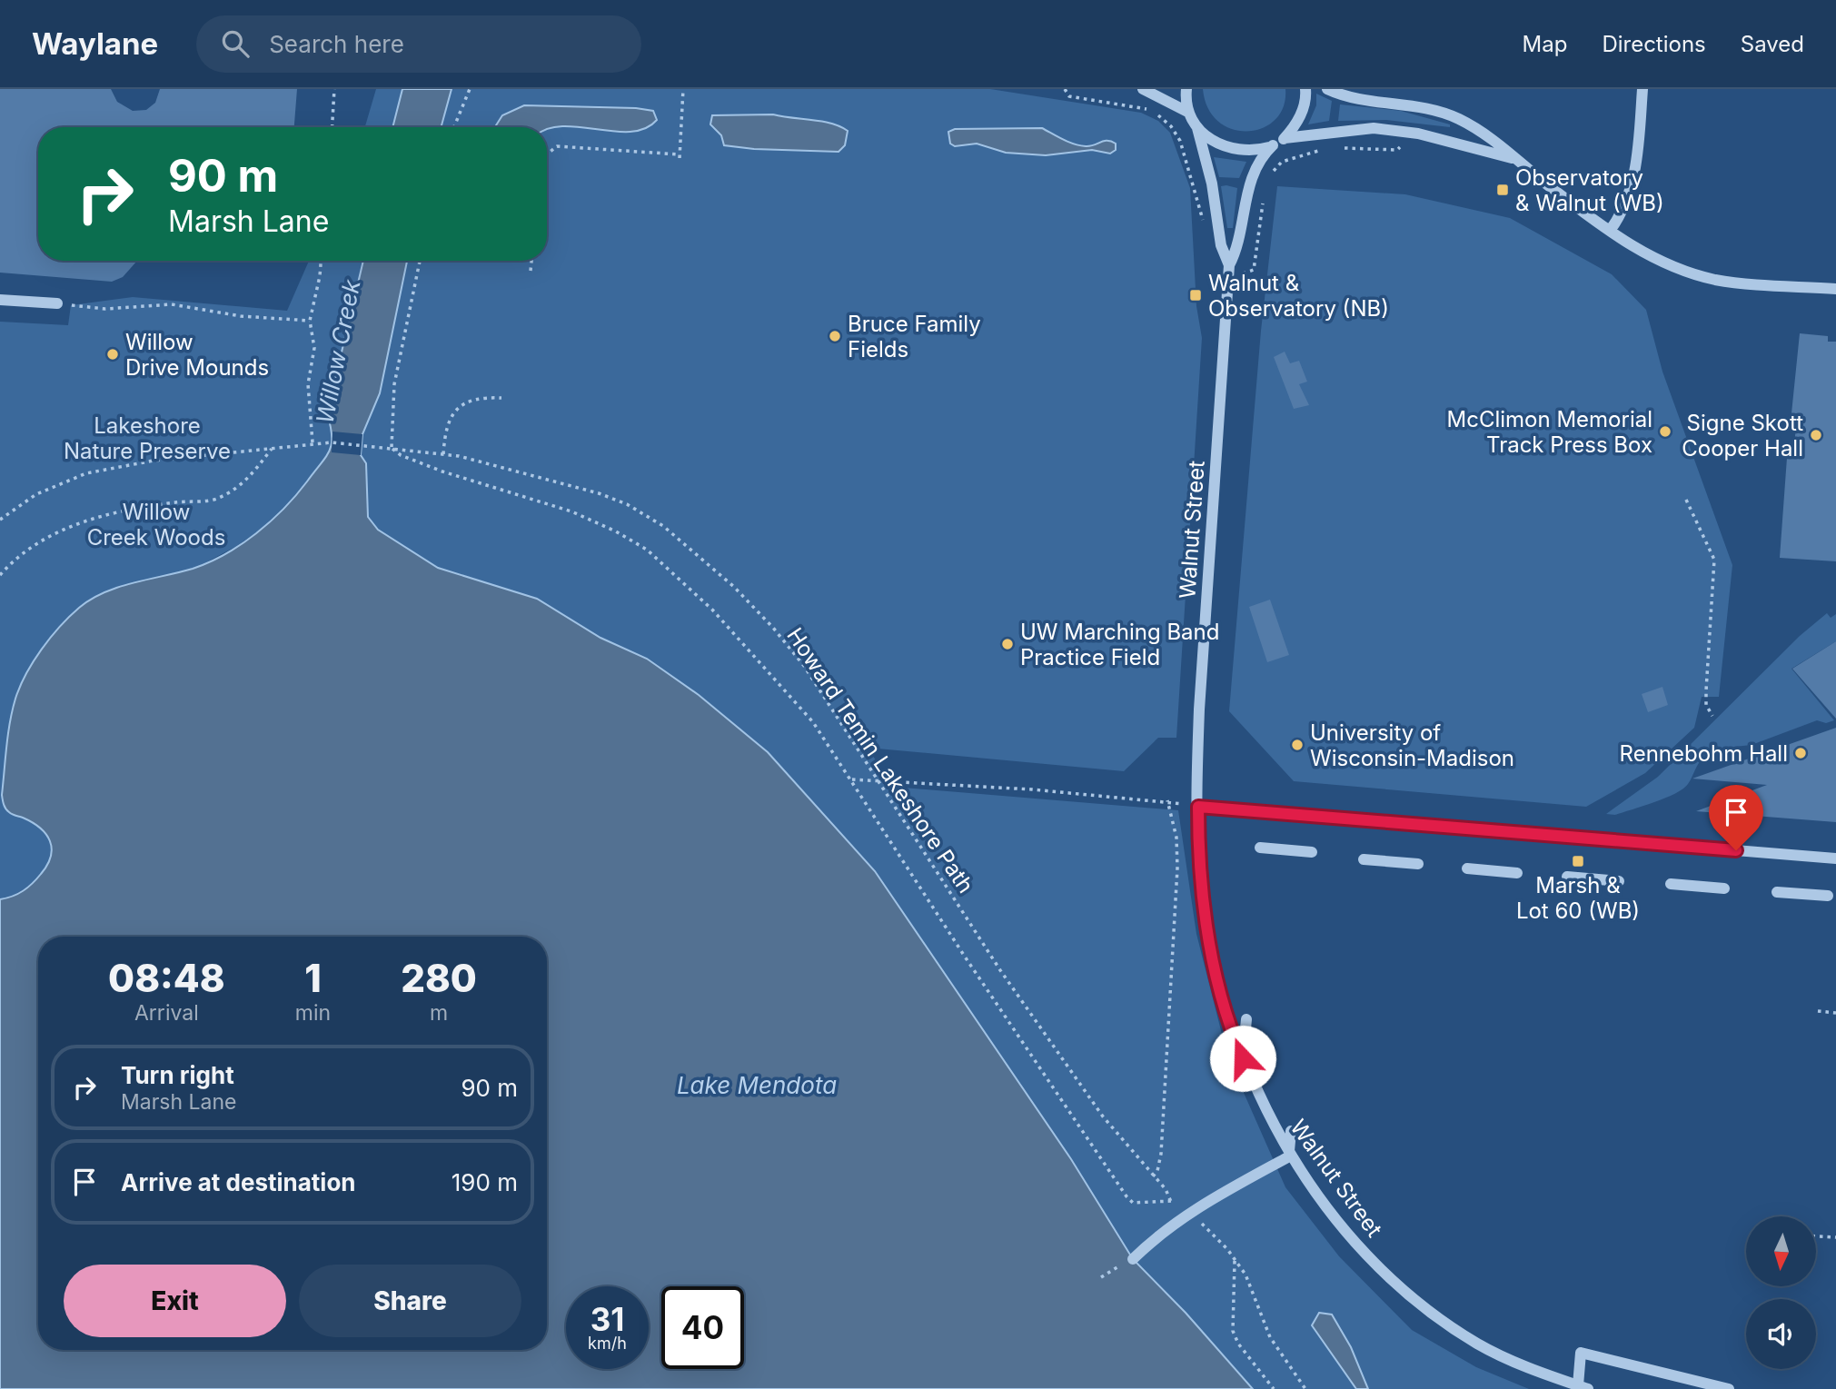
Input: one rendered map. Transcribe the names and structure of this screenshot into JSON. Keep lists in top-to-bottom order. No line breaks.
{"streets":{"street":["Walnut Street"],"path":["Howard Temin Lakeshore Path"]},"water":["Willow Creek","Lake Mendota"],"parks":["Lakeshore Nature Preserve","Willow Creek Woods"],"places":{"transit":["Observatory & Walnut (WB)","Walnut & Observatory (NB)","Marsh & Lot 60 (WB)"],"other":["Bruce Family Fields","Willow Drive Mounds","McClimon Memorial Track Press Box","Signe Skott Cooper Hall","UW Marching Band Practice Field","University of Wisconsin-Madison","Rennebohm Hall"]},"north":"bottom","page":{"header":"Waylane","search":"Search here","nav":["Map","Directions","Saved"],"turn":["90 m","Marsh Lane"],"eta":["08:48","Arrival","1","min","280","m"],"list":[{"name":"Turn right","note":"Marsh Lane","value":"90 m"},{"name":"Arrive at destination","value":"190 m"}],"buttons":["Exit","Share"],"speed":"31 km/h","limit":"40"}}
